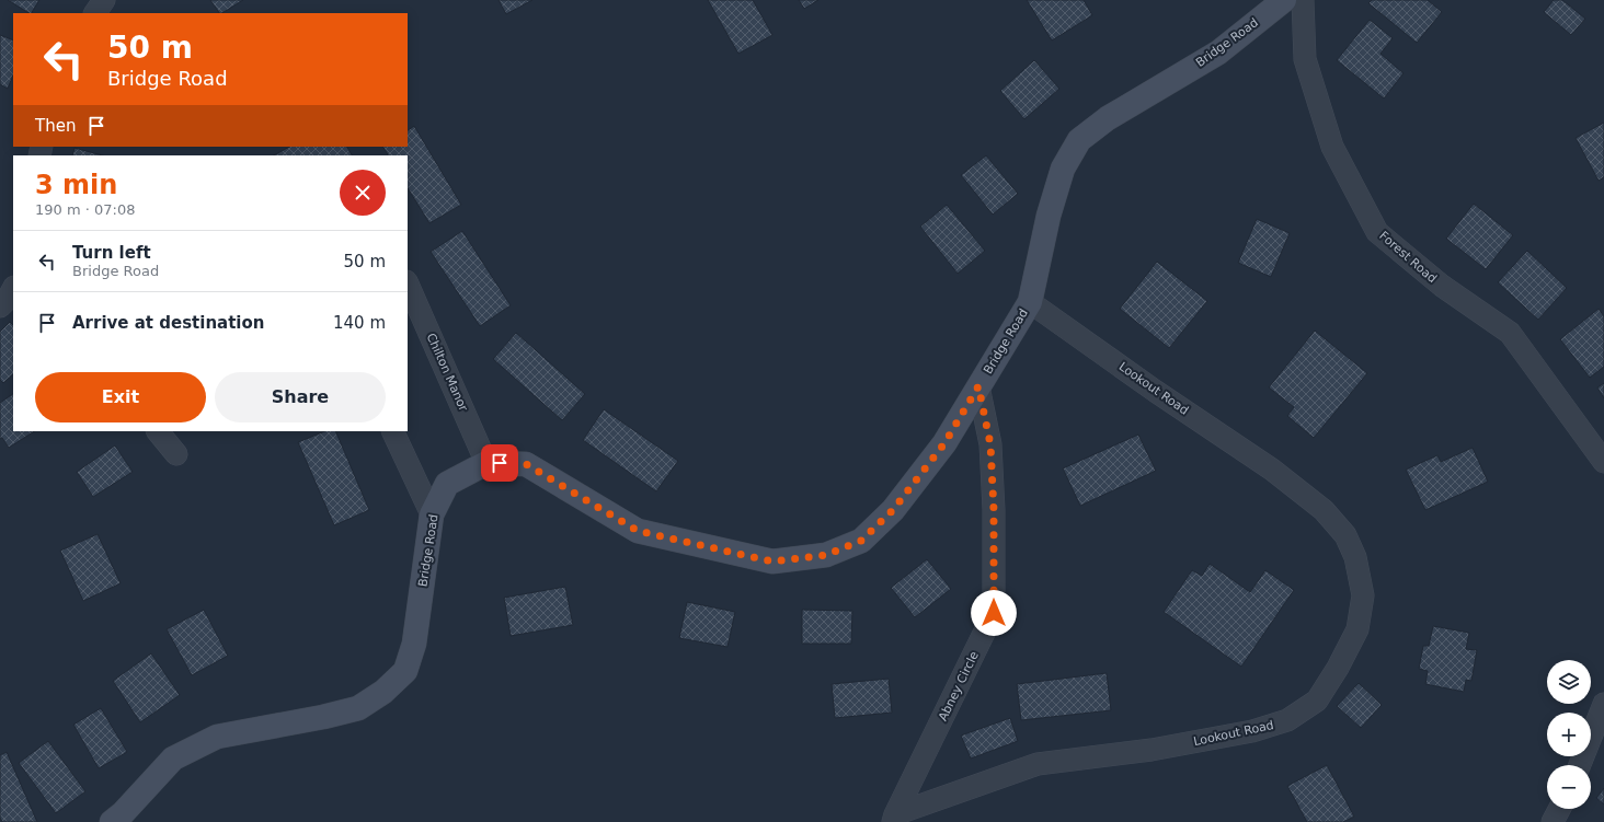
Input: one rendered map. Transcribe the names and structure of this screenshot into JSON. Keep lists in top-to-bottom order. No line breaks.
{"streets":{"street":["Bridge Road","Forest Road","Chilton Manor","Lookout Road","Abney Circle"]},"crossings":[["Bridge Road","Chilton Manor"],["Bridge Road","Lookout Road"],["Bridge Road","Abney Circle"],["Lookout Road","Abney Circle"]],"page":{"turn":["50 m","Bridge Road"],"then":"Then","heading":["3 min","190 m · 07:08"],"list":[{"name":"Turn left","note":"Bridge Road","value":"50 m"},{"name":"Arrive at destination","value":"140 m"}],"buttons":["Exit","Share"],"map_buttons":["+","−"]}}
